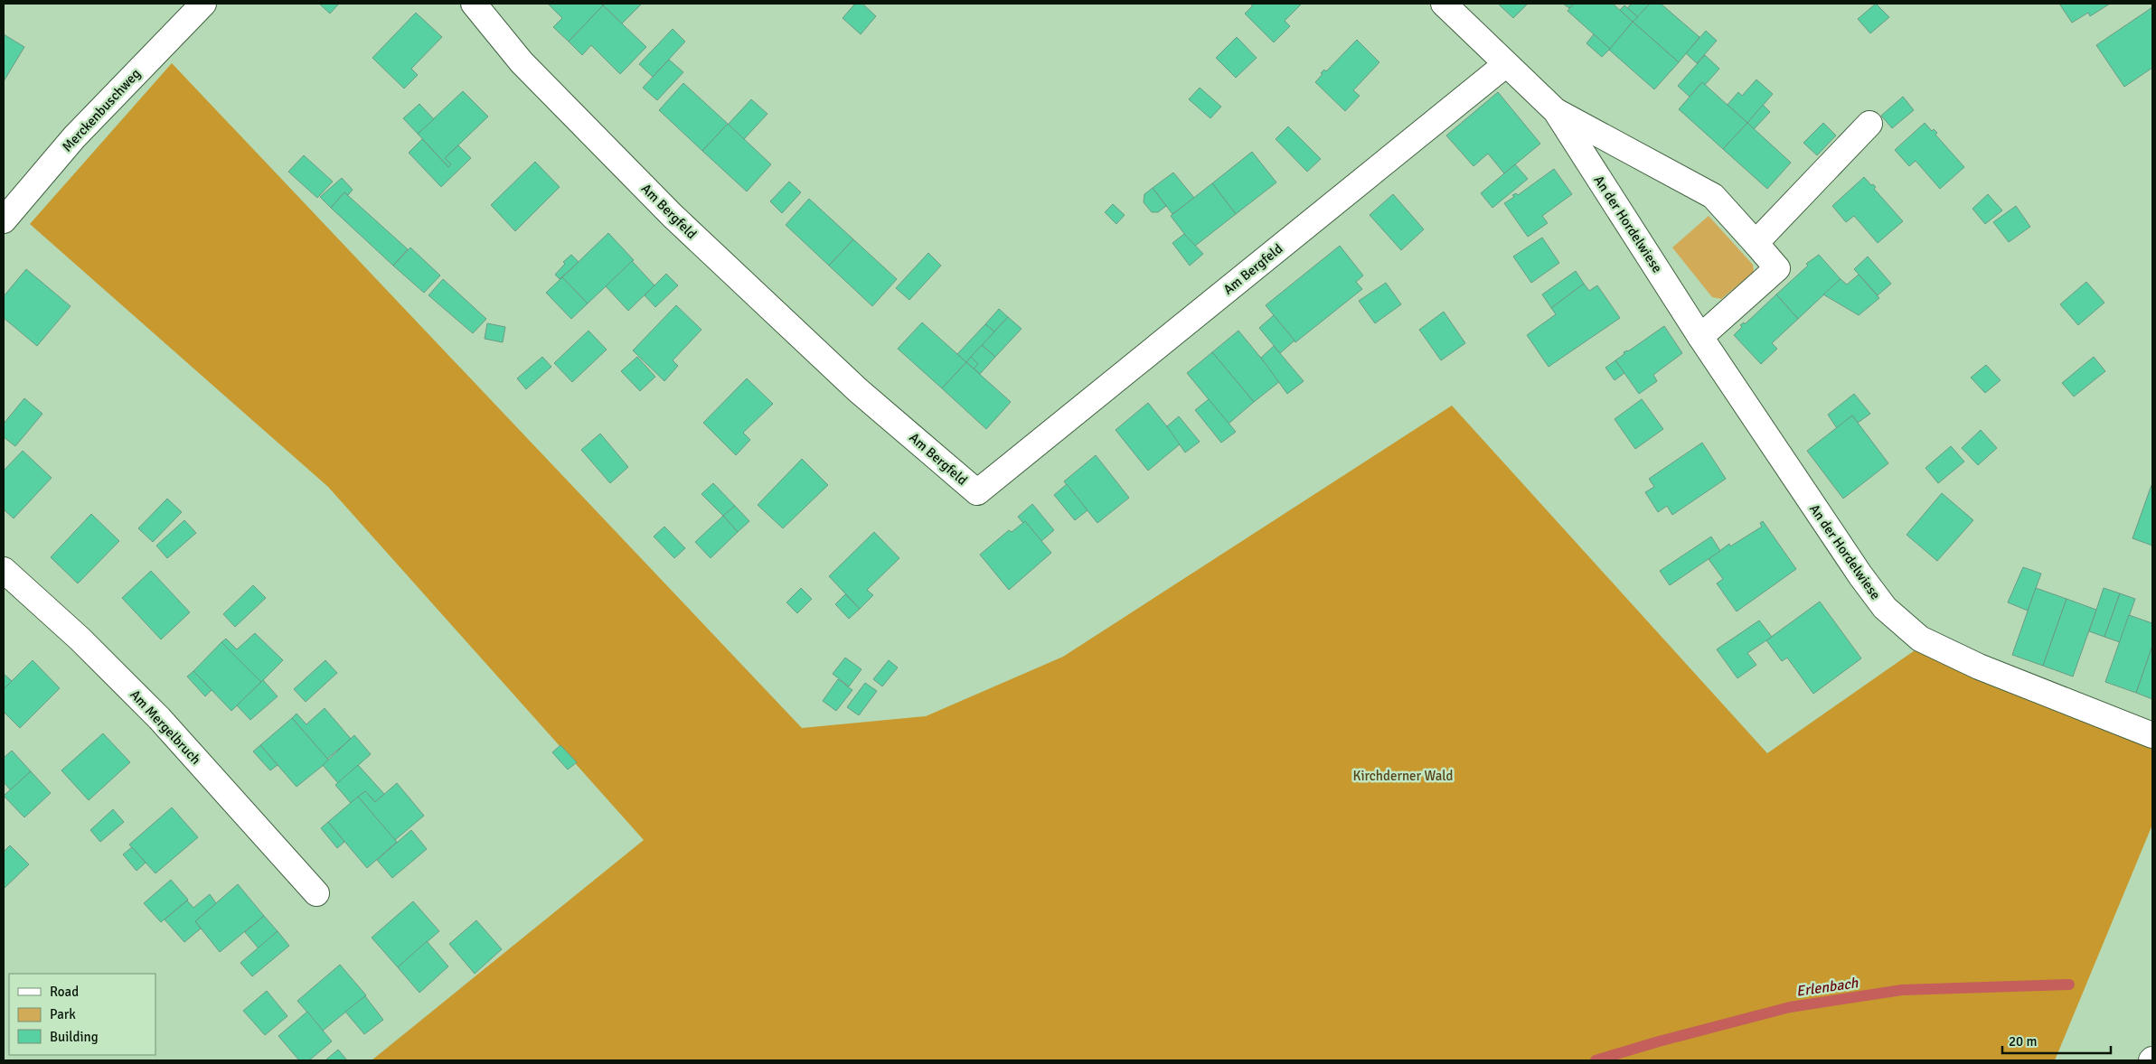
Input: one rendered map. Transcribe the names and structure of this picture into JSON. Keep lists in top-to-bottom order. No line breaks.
{"streets":{"street":["Merckenbuschweg","Am Bergfeld","An der Hordelwiese","Am Mergelbruch"]},"crossings":[["Am Bergfeld","An der Hordelwiese"]],"water":["Erlenbach"],"parks":["Kirchderner Wald"],"legend":["Road","Park","Building"],"scale_bar":"20 m"}
